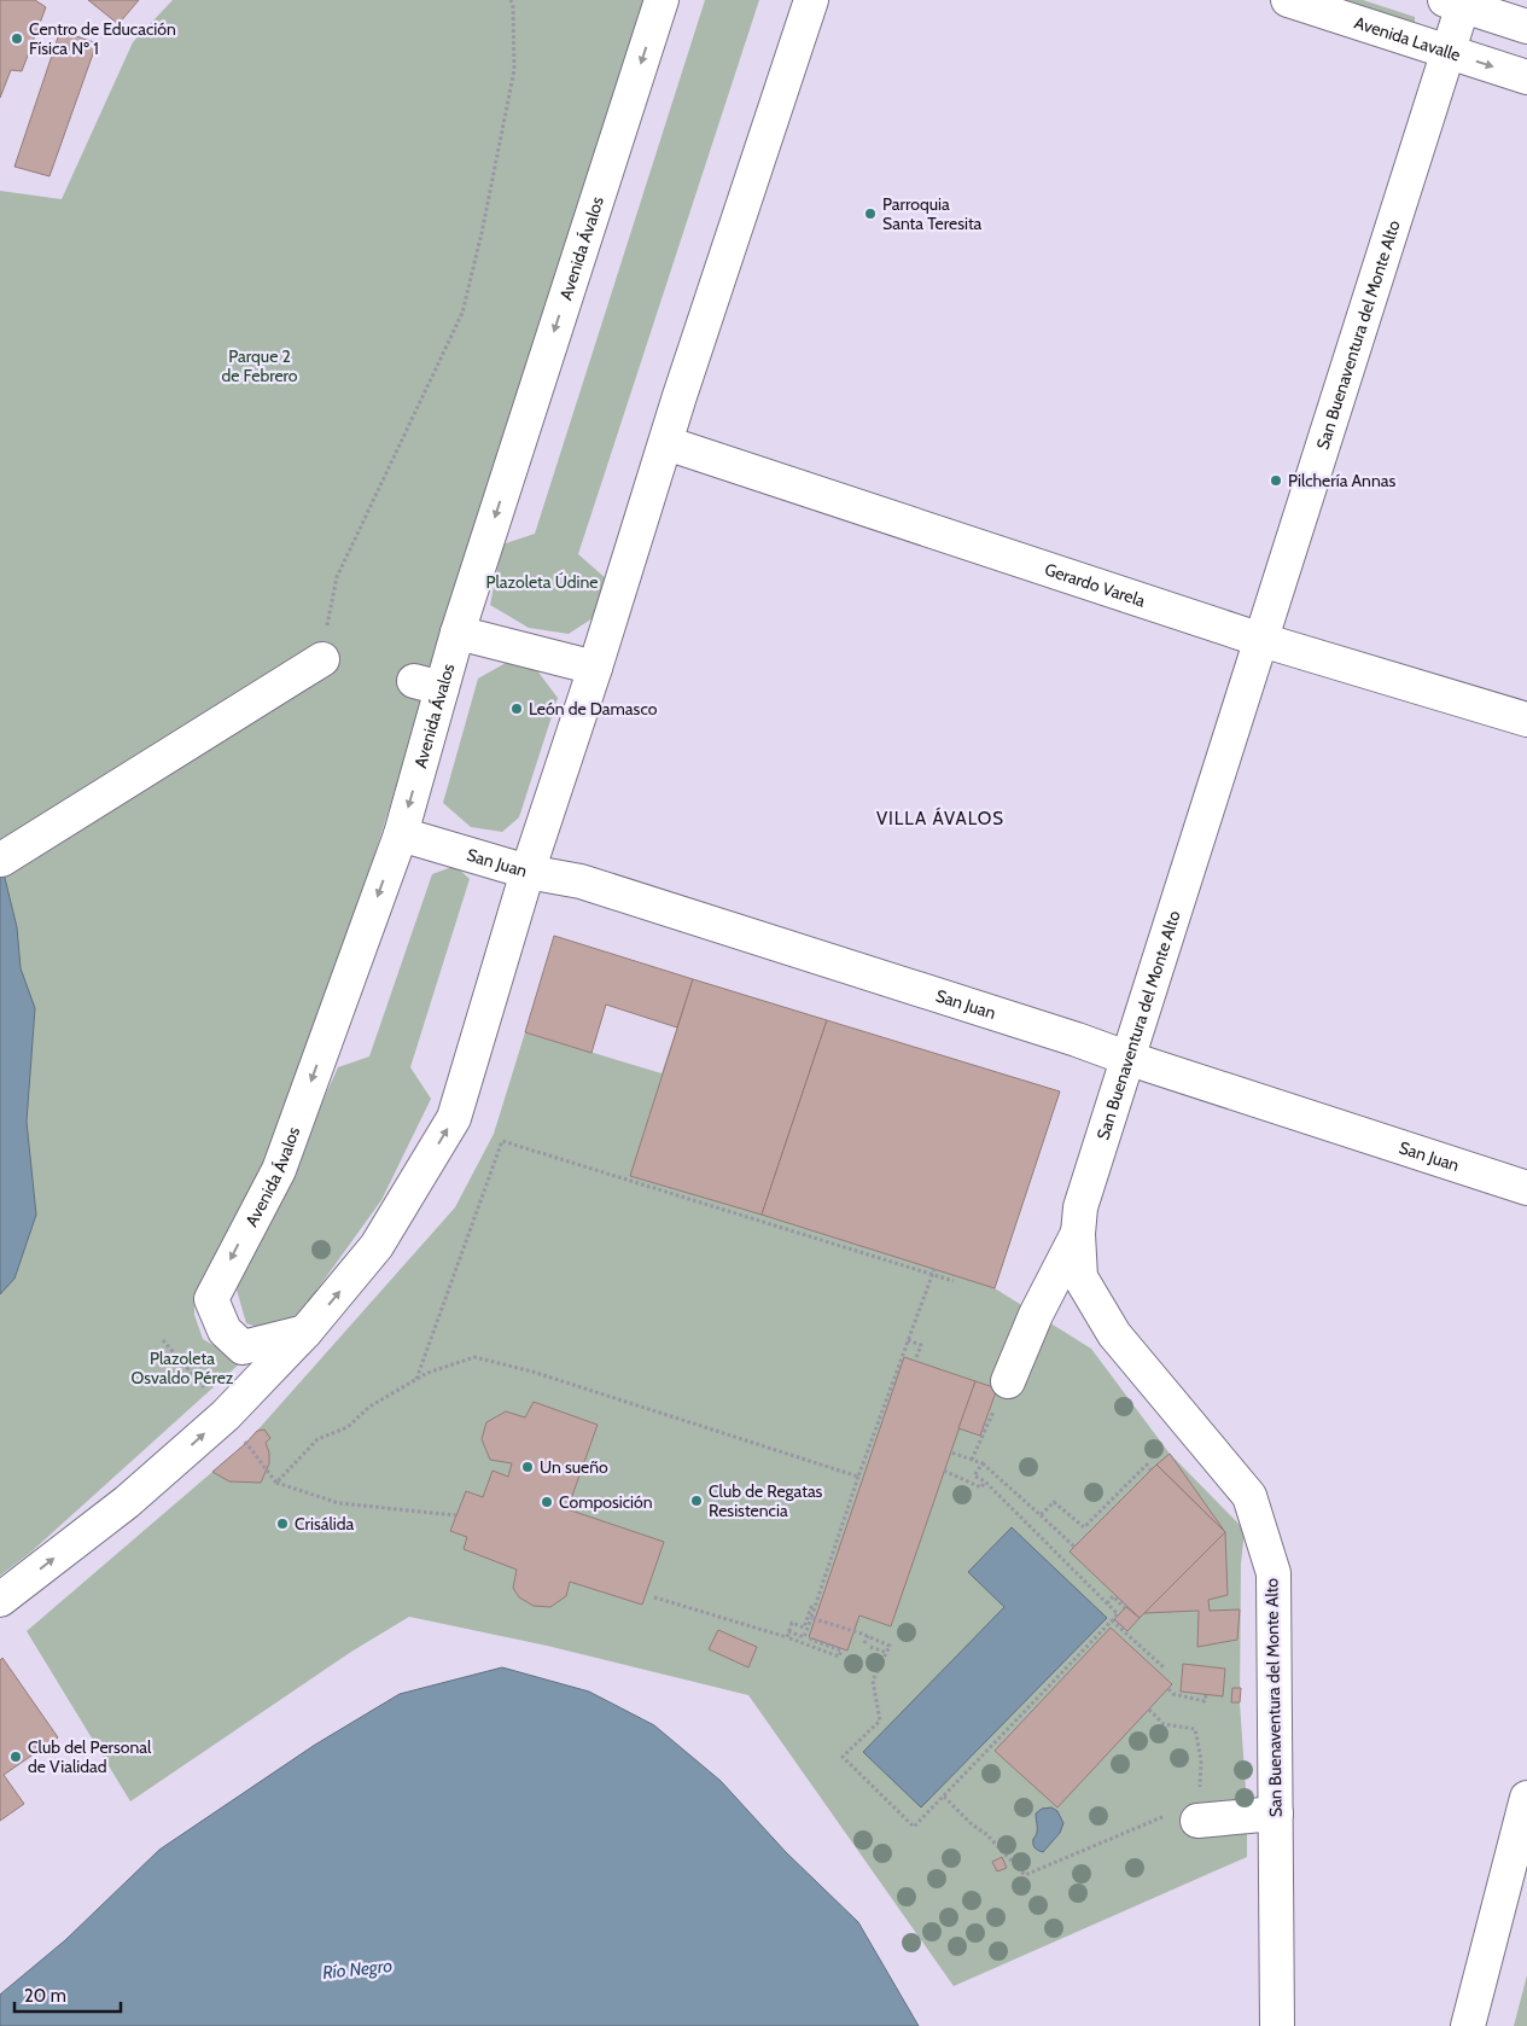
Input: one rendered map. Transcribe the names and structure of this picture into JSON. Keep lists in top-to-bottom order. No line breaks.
{"streets":{"street":["Avenida Lavalle","Avenida Ávalos","San Buenaventura del Monte Alto","Gerardo Varela","San Juan"]},"crossings":[["Avenida Lavalle","San Buenaventura del Monte Alto"],["Avenida Ávalos","San Juan"],["San Buenaventura del Monte Alto","Gerardo Varela"],["San Buenaventura del Monte Alto","San Juan"]],"districts":["VILLA ÁVALOS"],"water":["Río Negro"],"parks":["Parque 2 de Febrero","Plazoleta Údine","Plazoleta Osvaldo Pérez"],"places":["Centro de Educación Física Nº 1","Parroquia Santa Teresita","Pilchería Annas","León de Damasco","Un sueño","Club de Regatas Resistencia","Composición","Crisálida","Club del Personal de Vialidad"],"scale_bar":"20 m"}
